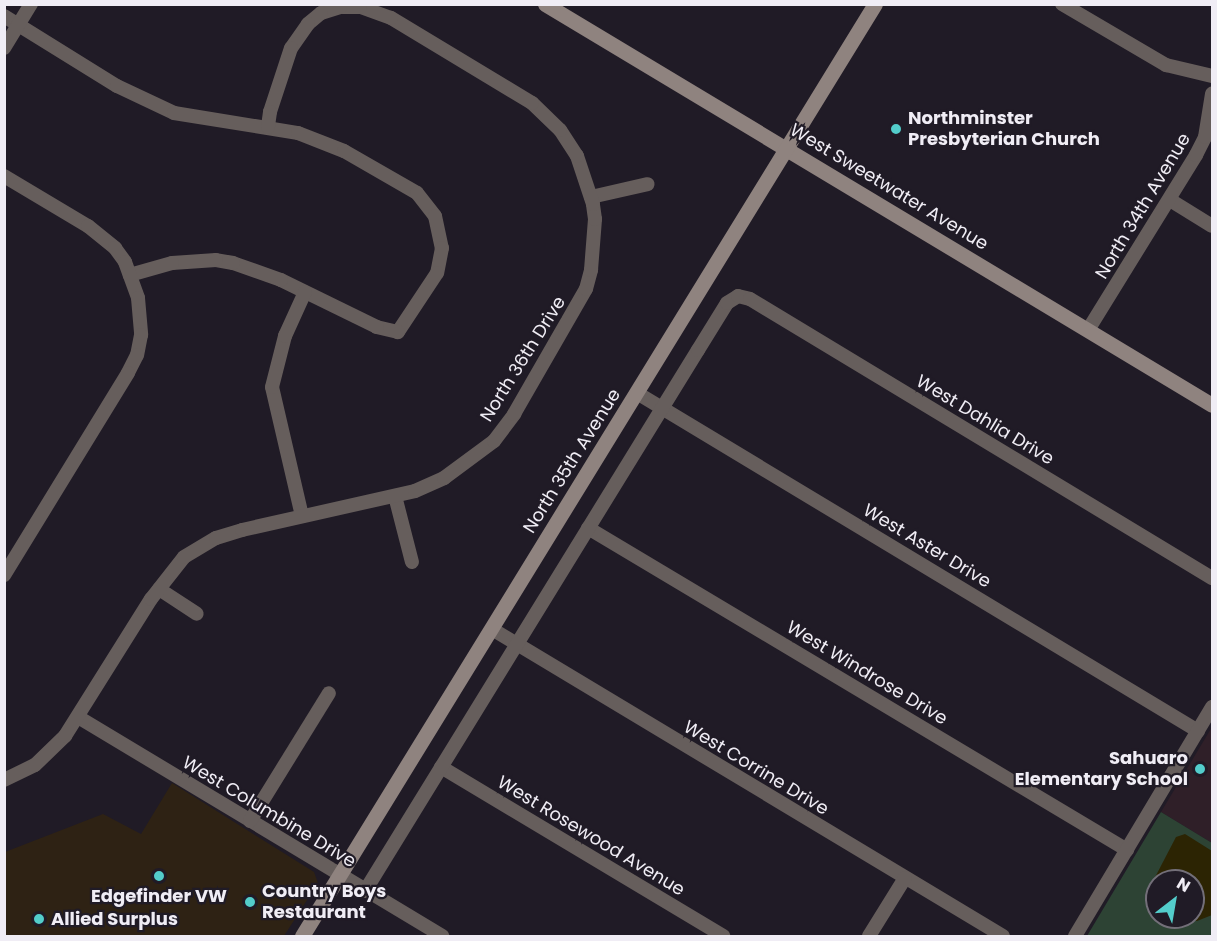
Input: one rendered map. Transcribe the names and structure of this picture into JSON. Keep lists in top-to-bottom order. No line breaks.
{"streets":{"main road":["West Sweetwater Avenue","North 35th Avenue"],"street":["North 34th Avenue","North 36th Drive","West Dahlia Drive","West Aster Drive","West Windrose Drive","West Corrine Drive","West Columbine Drive","West Rosewood Avenue"]},"crossings":[["West Sweetwater Avenue","North 34th Avenue"],["West Sweetwater Avenue","North 35th Avenue"],["North 36th Drive","West Columbine Drive"],["West Dahlia Drive","West Aster Drive"],["North 35th Avenue","West Aster Drive"],["North 35th Avenue","West Corrine Drive"],["North 35th Avenue","West Columbine Drive"]],"places":["Northminster Presbyterian Church","Sahuaro Elementary School","Edgefinder VW","Country Boys Restaurant","Allied Surplus"],"north":"top right"}
